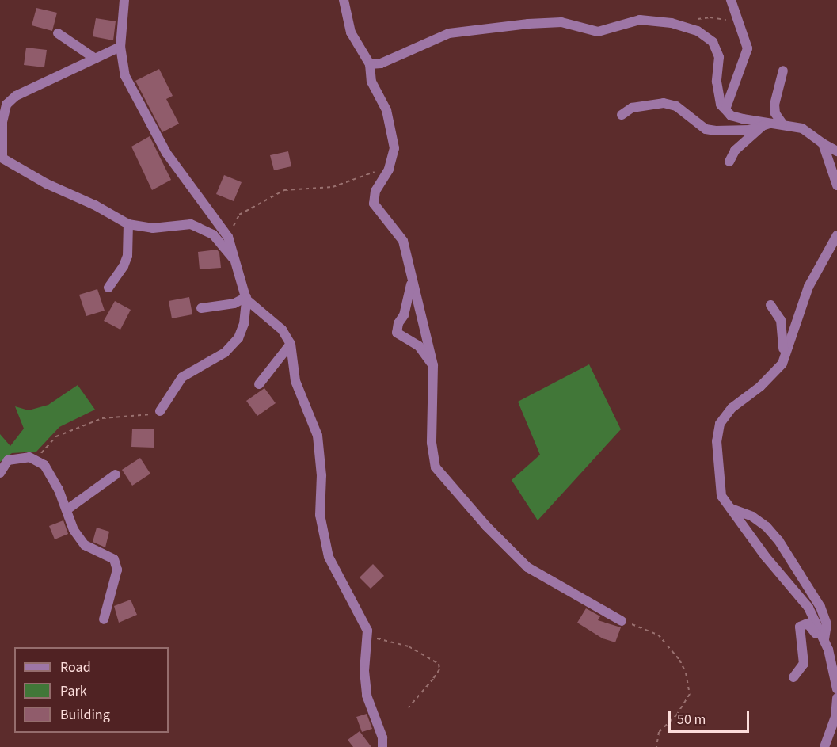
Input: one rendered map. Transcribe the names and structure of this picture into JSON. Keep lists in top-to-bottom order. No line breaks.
{"legend":["Road","Park","Building"],"scale_bar":"50 m"}
